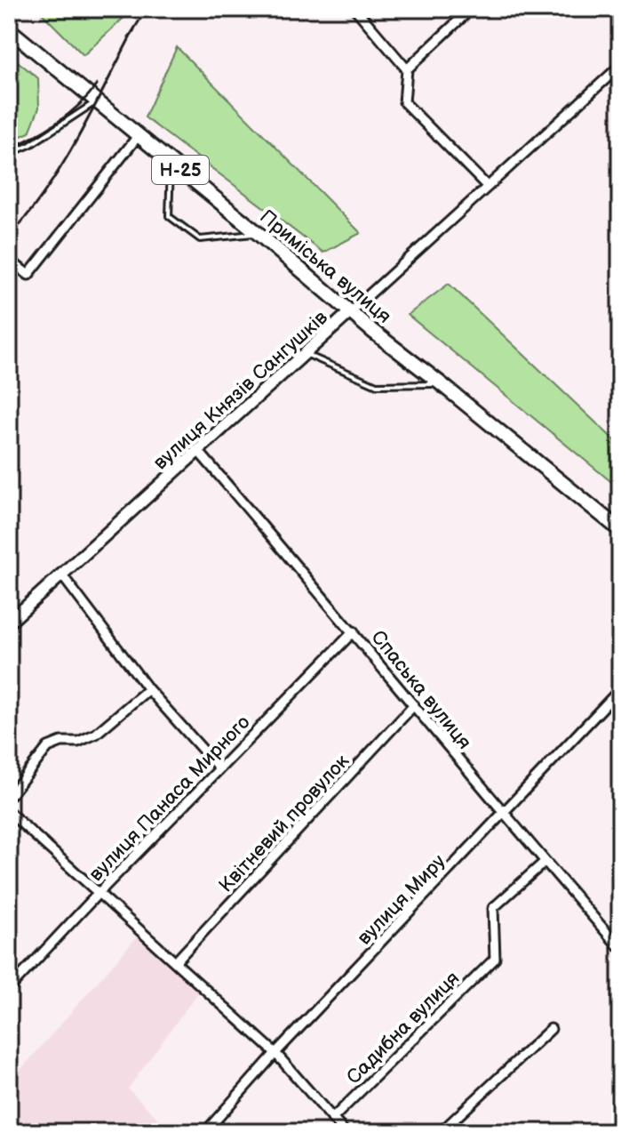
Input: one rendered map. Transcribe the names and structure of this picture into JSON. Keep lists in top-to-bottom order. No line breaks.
{"streets":{"main road":["Н-25","Приміська вулиця","вулиця Князів Сангушків"],"street":["Спаська вулиця","вулиця Панаса Мирного","Квітневий провулок","вулиця Миру","Садибна вулиця"]},"crossings":[["Приміська вулиця","вулиця Князів Сангушків"],["вулиця Князів Сангушків","Спаська вулиця"],["Спаська вулиця","вулиця Панаса Мирного"],["Спаська вулиця","Квітневий провулок"],["Спаська вулиця","вулиця Миру"],["Спаська вулиця","Садибна вулиця"]]}
